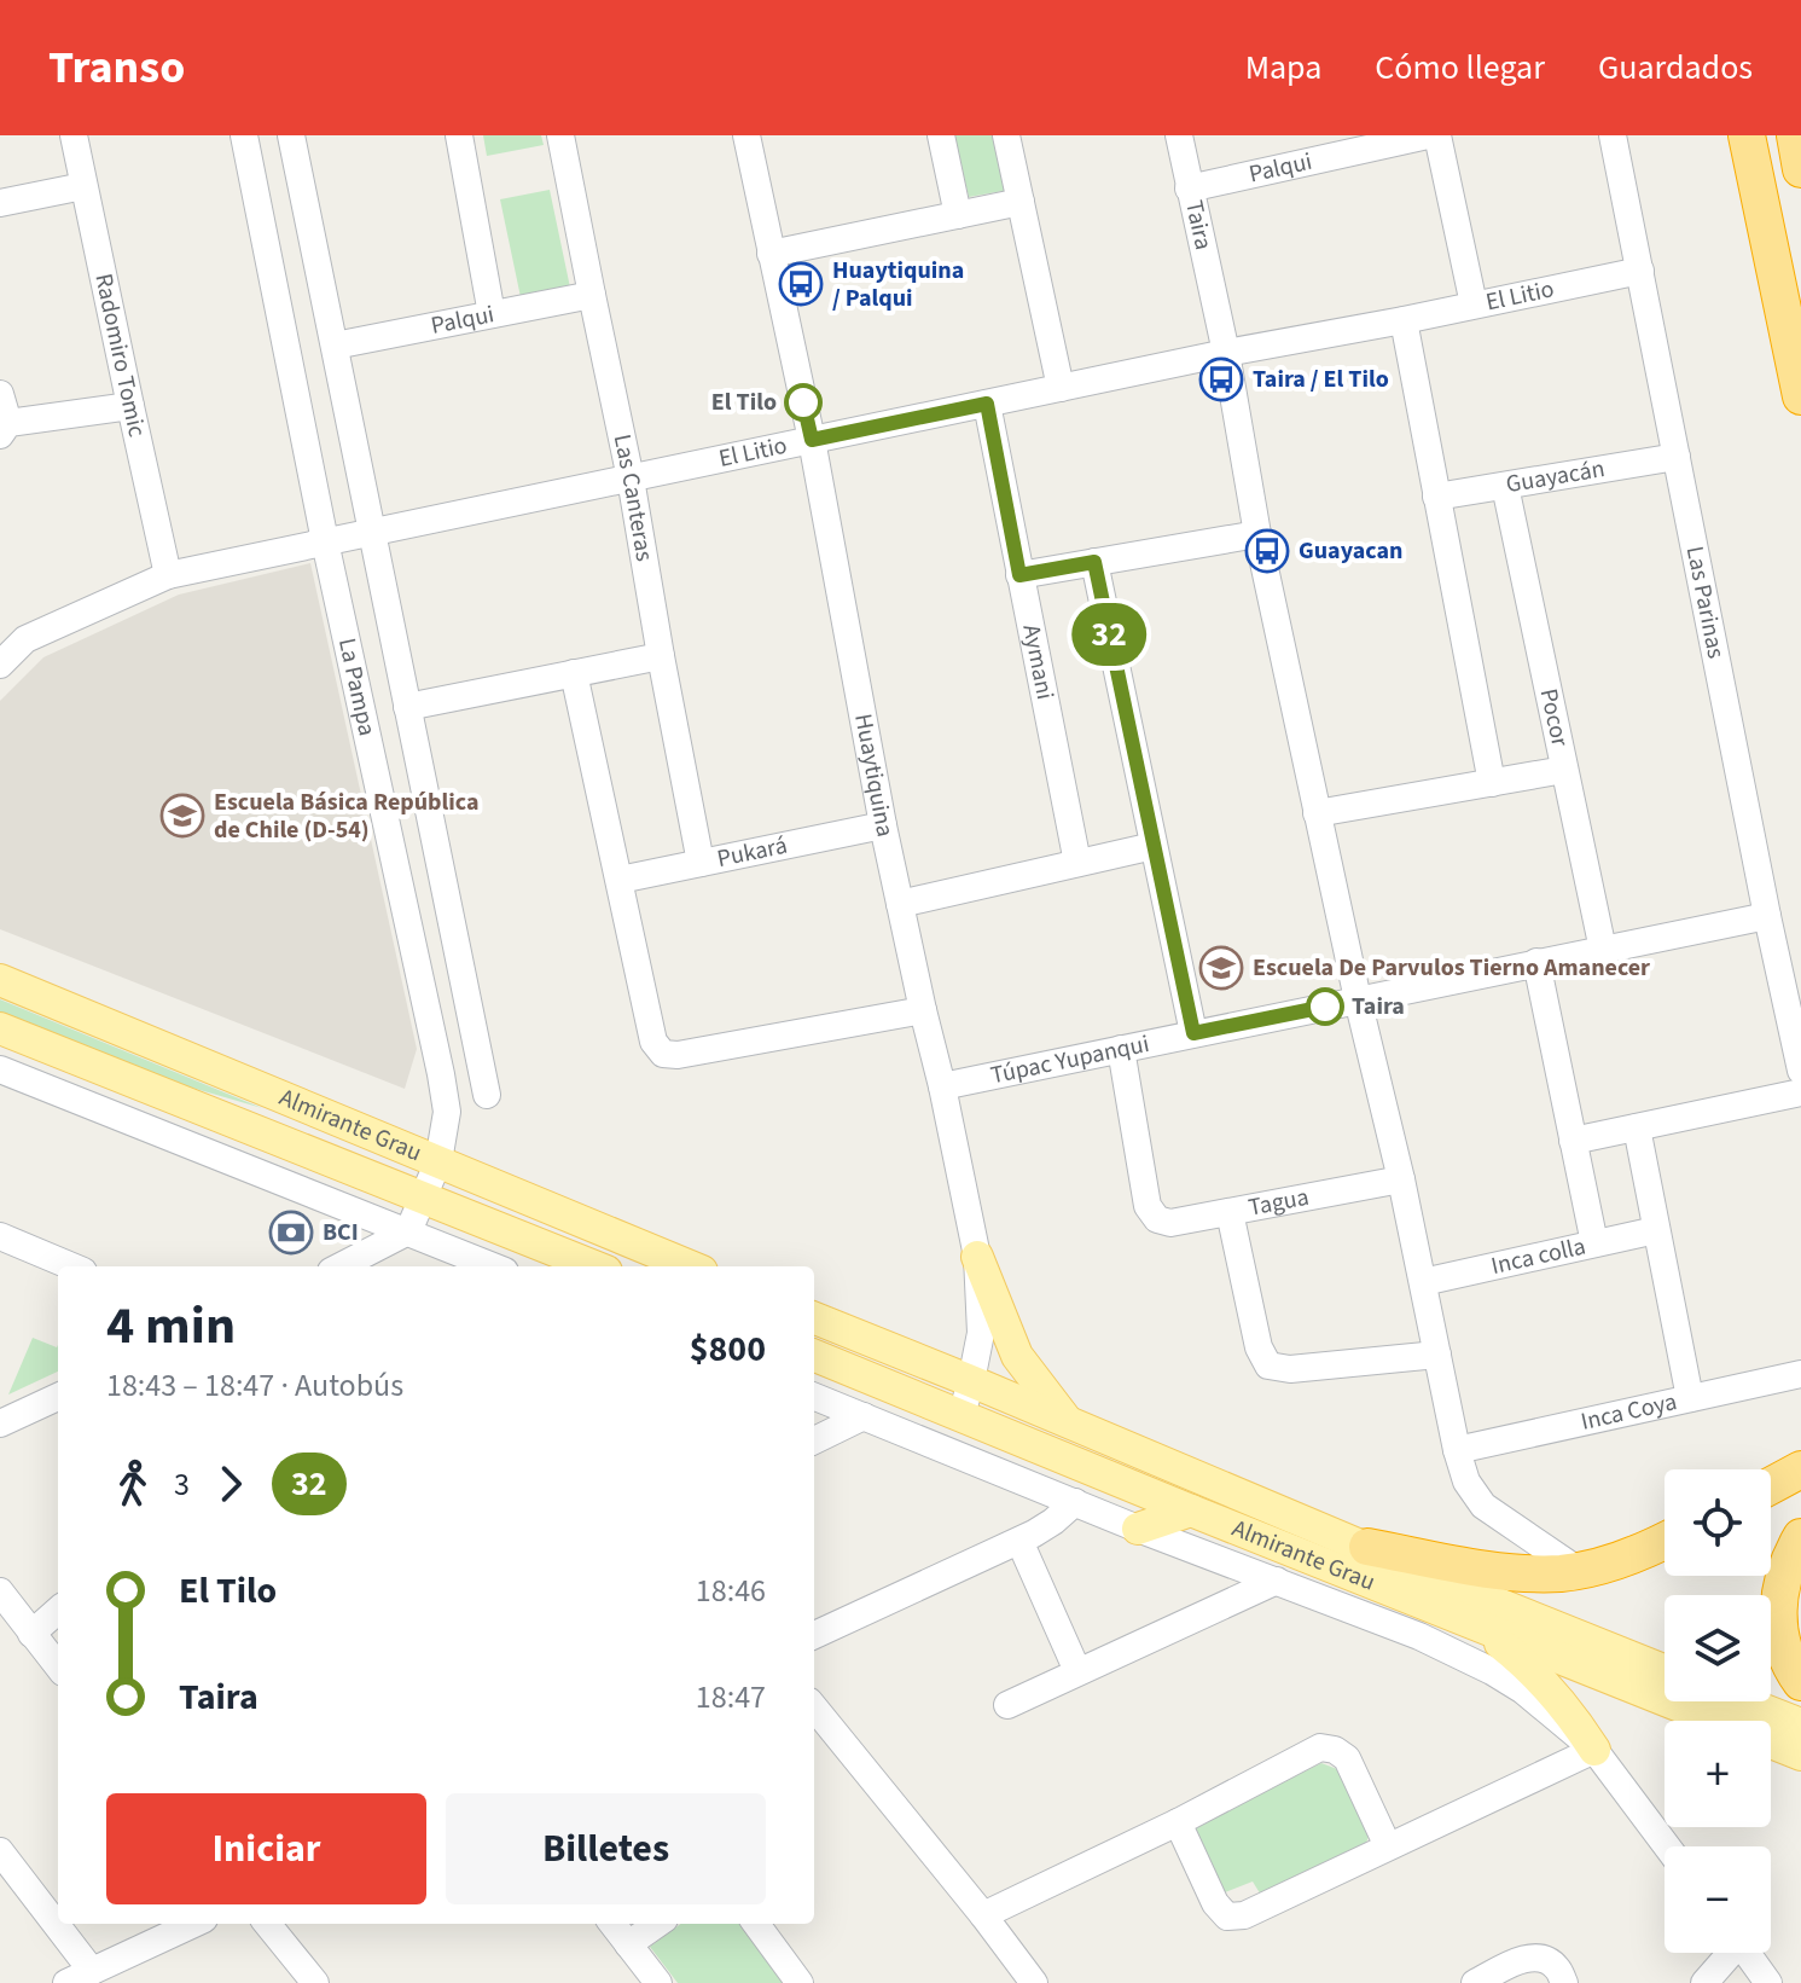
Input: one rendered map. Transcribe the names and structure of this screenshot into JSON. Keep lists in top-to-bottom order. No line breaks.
{"streets":{"main road":["Almirante Grau"],"street":["Palqui","Taira","El Litio","Radomiro Tomic","Guayacán","Las Canteras","Las Parinas","Aymani","La Pampa","Pocor","Huaytiquina","Pukará","Túpac Yupanqui","Tagua","Inca colla","Inca Coya"]},"crossings":[["Palqui","Taira"],["Palqui","Las Canteras"],["Palqui","La Pampa"],["Taira","El Litio"],["Taira","Túpac Yupanqui"],["Taira","Tagua"],["Taira","Inca colla"],["Taira","Inca Coya"],["El Litio","Radomiro Tomic"],["El Litio","Las Canteras"],["El Litio","Las Parinas"],["El Litio","Aymani"],["El Litio","La Pampa"],["El Litio","Huaytiquina"],["Guayacán","Las Parinas"],["Guayacán","Pocor"],["Las Canteras","Pukará"],["Las Parinas","Túpac Yupanqui"],["La Pampa","Almirante Grau"],["Pocor","Túpac Yupanqui"],["Huaytiquina","Pukará"],["Huaytiquina","Túpac Yupanqui"],["Huaytiquina","Almirante Grau"],["Túpac Yupanqui","Tagua"]],"places":{"bus stop":["Huaytiquina / Palqui","Taira / El Tilo","Guayacan"],"other":["El Tilo","Taira"],"school or university":["Escuela Básica República de Chile (D-54)","Escuela De Parvulos Tierno Amanecer"],"bank":["BCI"]},"lines":["bus line 32"],"page":{"header":"Transo","nav":["Mapa","Cómo llegar","Guardados"],"on_map":"32","heading":["4 min","18:43 – 18:47 · Autobús","$800"],"legs":["3","32"],"map_buttons":["+","−"],"list":[{"name":"El Tilo","value":"18:46"},{"name":"Taira","value":"18:47"}],"buttons":["Iniciar","Billetes"]}}
